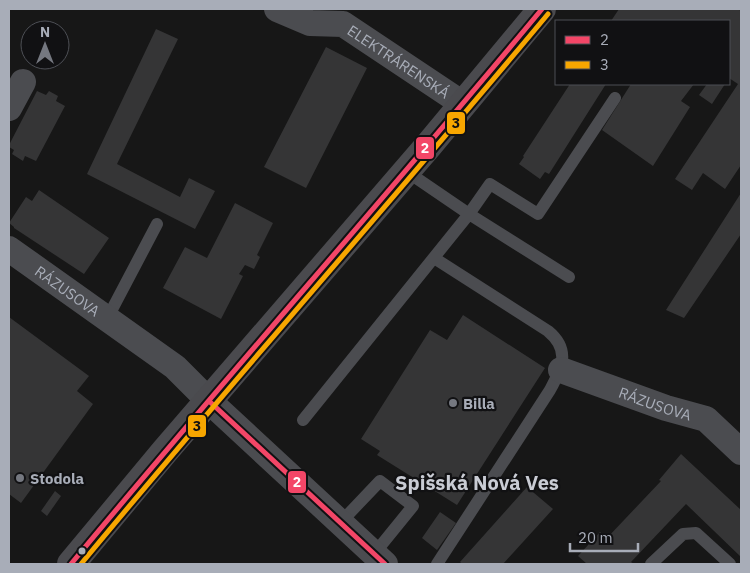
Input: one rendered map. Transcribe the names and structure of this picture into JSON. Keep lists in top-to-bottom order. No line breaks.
{"streets":{"main road":["ELEKTRÁRENSKÁ"],"street":["RÁZUSOVA"]},"crossings":[["ELEKTRÁRENSKÁ","RÁZUSOVA"]],"districts":["Spišská Nová Ves"],"places":["Billa","Stodola"],"lines":["transit line 2","transit line 3"],"legend":["2","3"],"scale_bar":"20 m","north":"top"}
